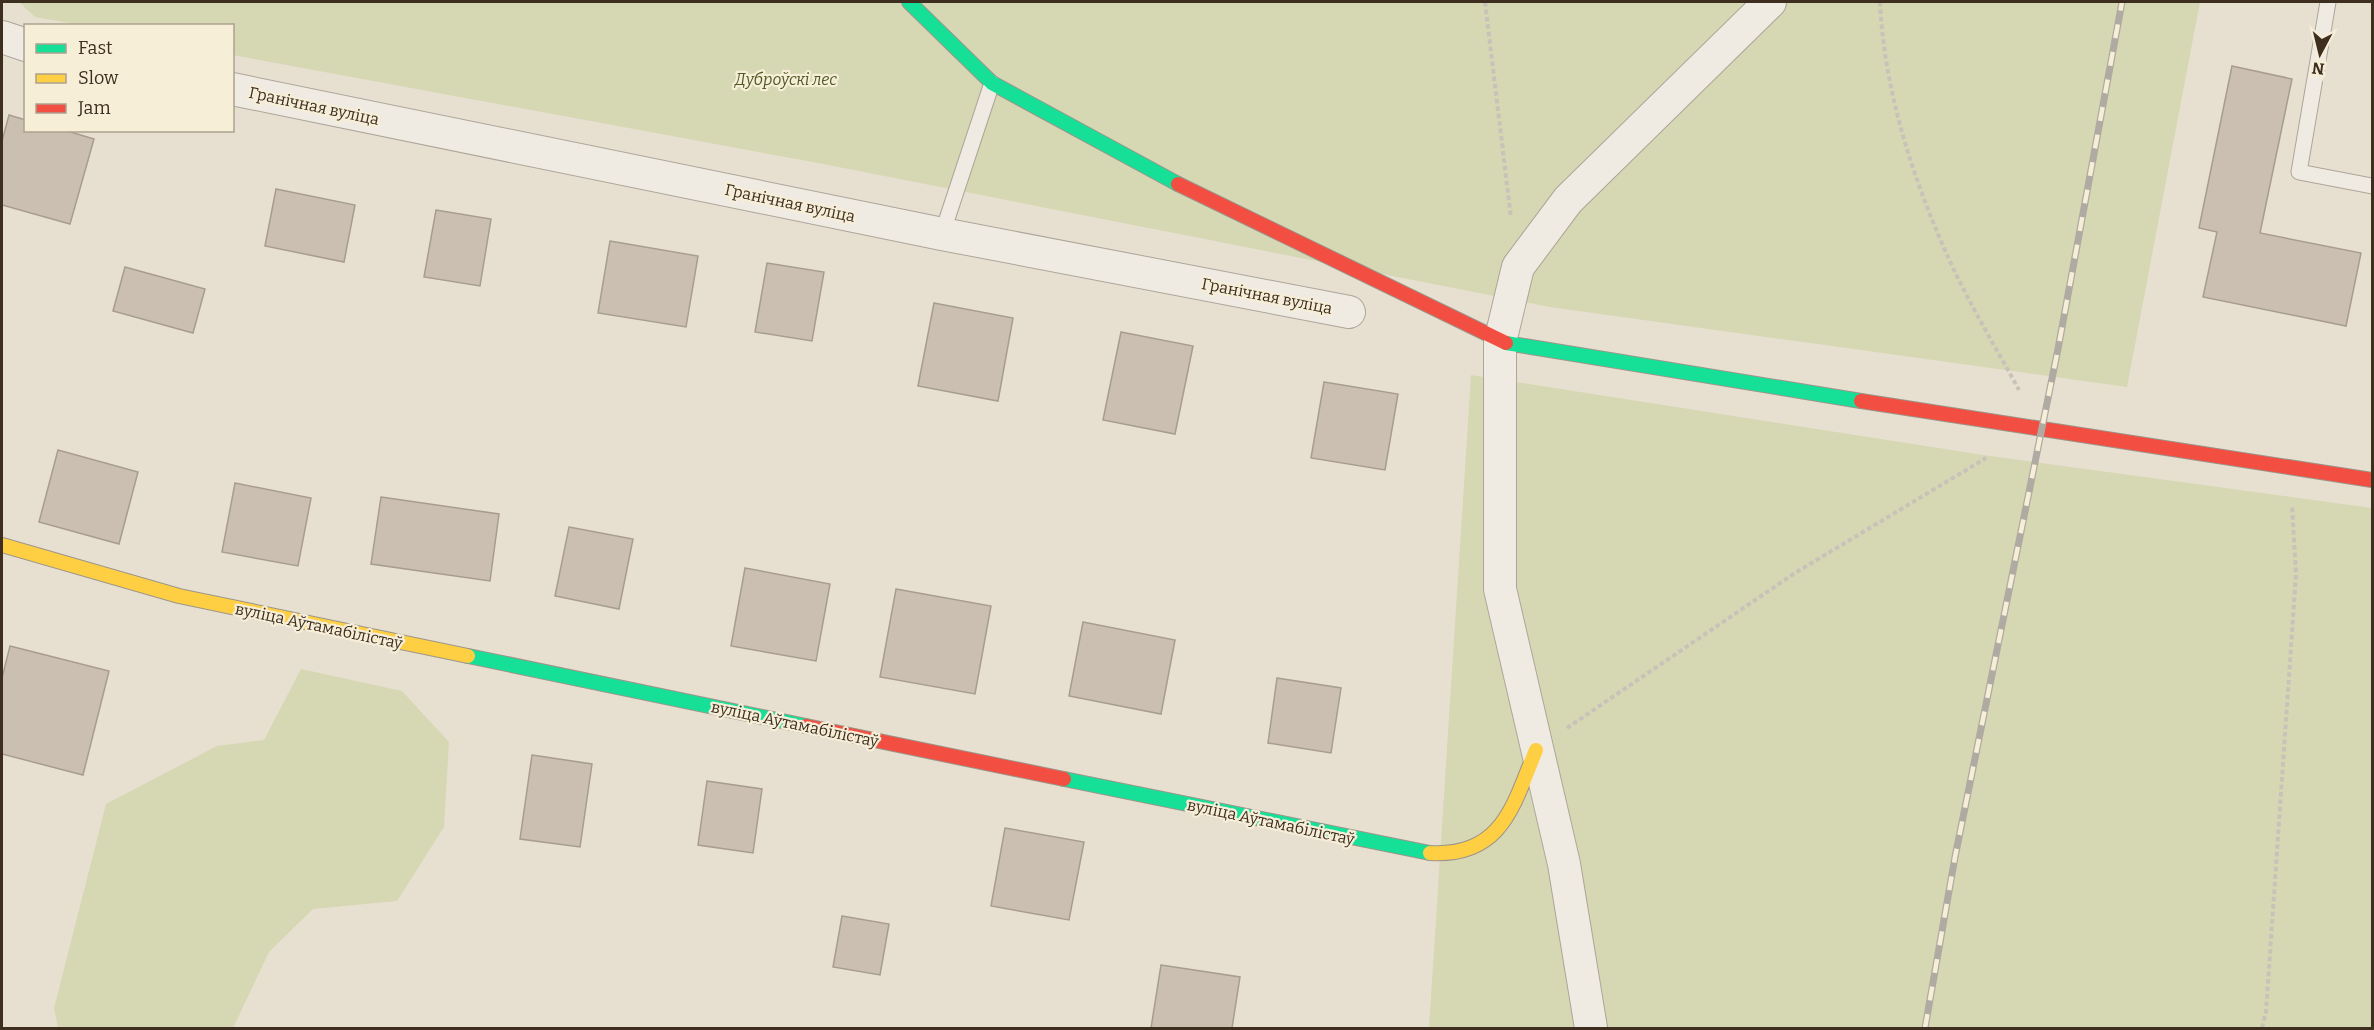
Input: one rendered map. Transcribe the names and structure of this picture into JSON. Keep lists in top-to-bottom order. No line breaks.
{"streets":{"street":["Гранічная вуліца","вуліца Аўтамабілістаў"]},"parks":["Дуброўскі лес"],"legend":["Fast","Slow","Jam"],"north":"bottom"}
